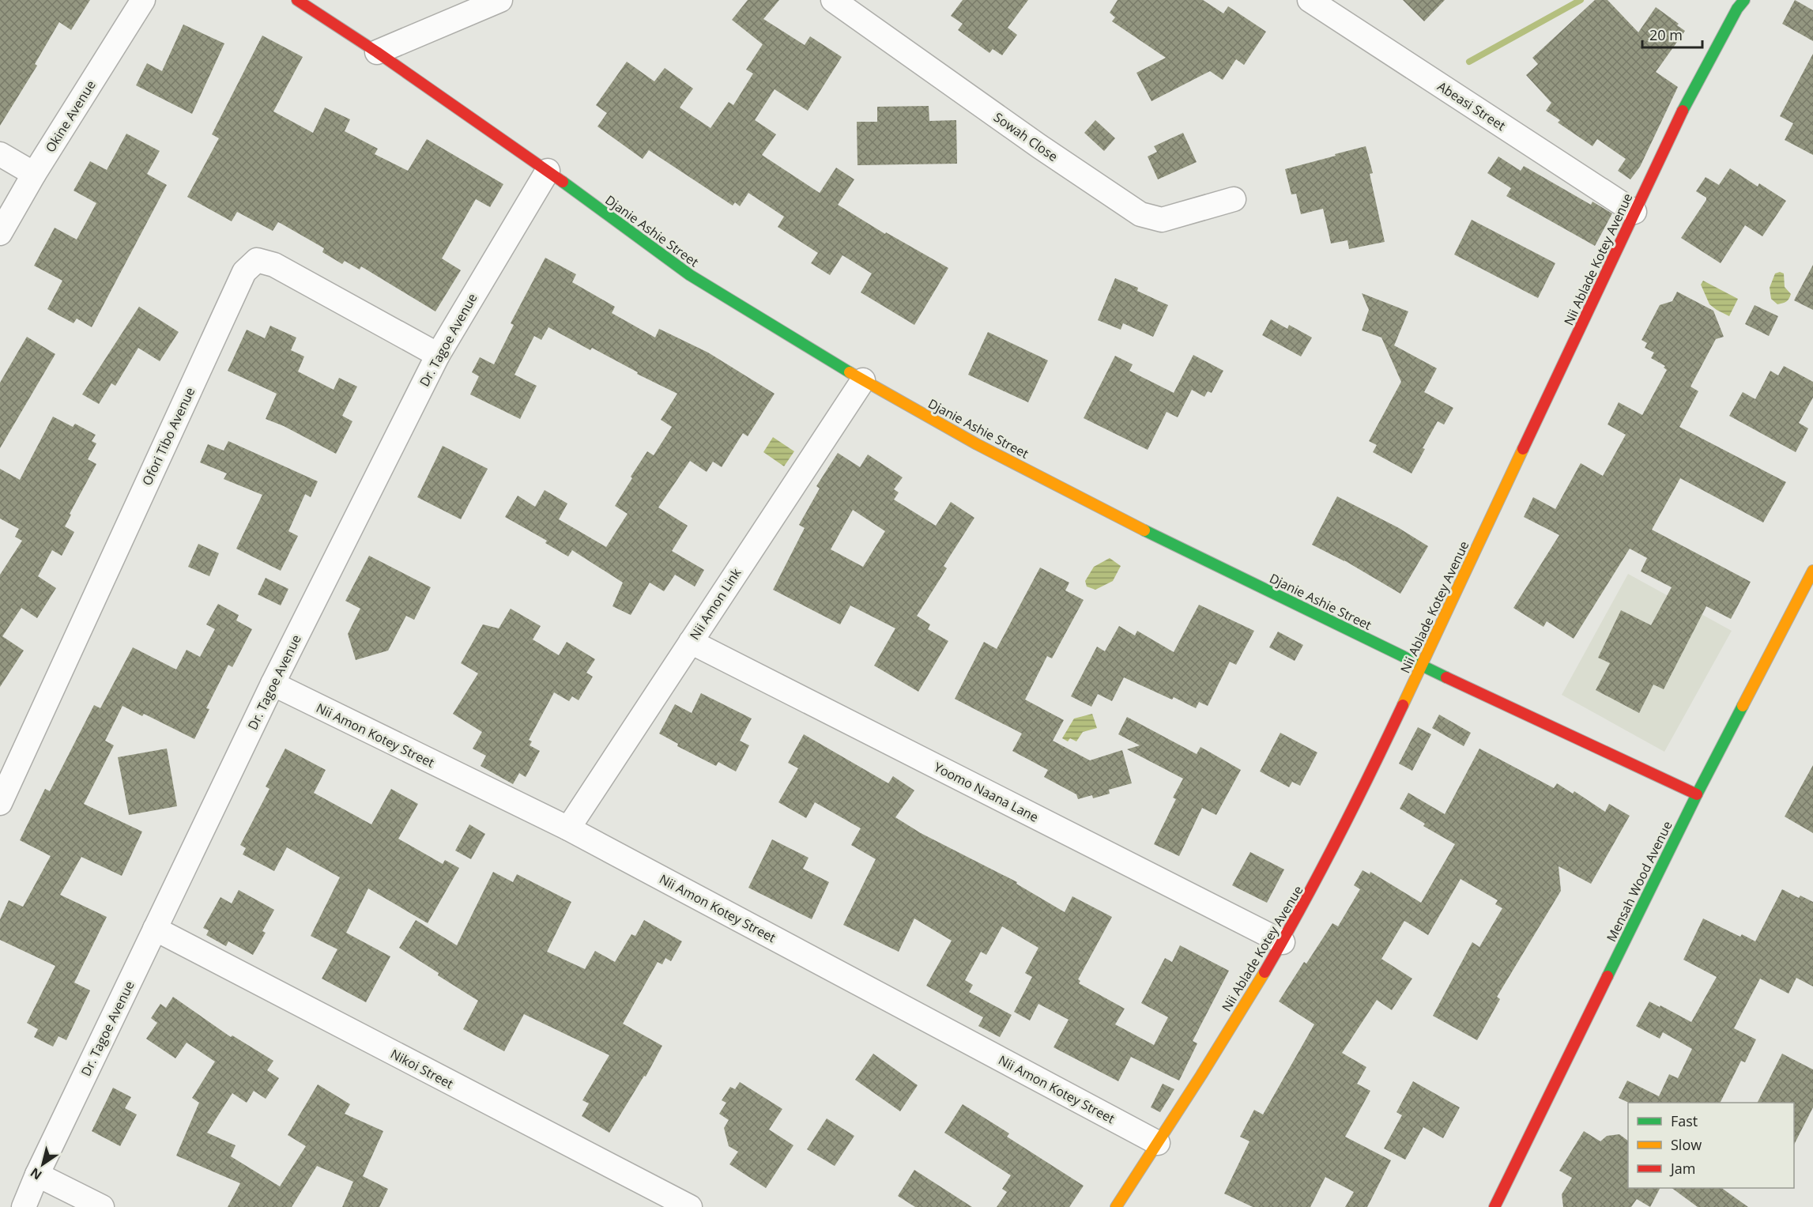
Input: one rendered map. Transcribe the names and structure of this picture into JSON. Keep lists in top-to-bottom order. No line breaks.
{"streets":{"street":["Abeasi Street","Okine Avenue","Sowah Close","Djanie Ashie Street","Nii Ablade Kotey Avenue","Dr. Tagoe Avenue","Ofori Tibo Avenue","Nii Amon Link","Nii Amon Kotey Street","Yoomo Naana Lane","Mensah Wood Avenue","Nikoi Street"]},"crossings":[["Abeasi Street","Nii Ablade Kotey Avenue"],["Djanie Ashie Street","Nii Ablade Kotey Avenue"],["Djanie Ashie Street","Dr. Tagoe Avenue"],["Djanie Ashie Street","Nii Amon Link"],["Djanie Ashie Street","Mensah Wood Avenue"],["Nii Ablade Kotey Avenue","Nii Amon Kotey Street"],["Nii Ablade Kotey Avenue","Yoomo Naana Lane"],["Dr. Tagoe Avenue","Ofori Tibo Avenue"],["Dr. Tagoe Avenue","Nii Amon Kotey Street"],["Dr. Tagoe Avenue","Nikoi Street"],["Nii Amon Link","Nii Amon Kotey Street"],["Nii Amon Link","Yoomo Naana Lane"]],"legend":["Fast","Slow","Jam"],"scale_bar":"20 m","north":"bottom left"}
